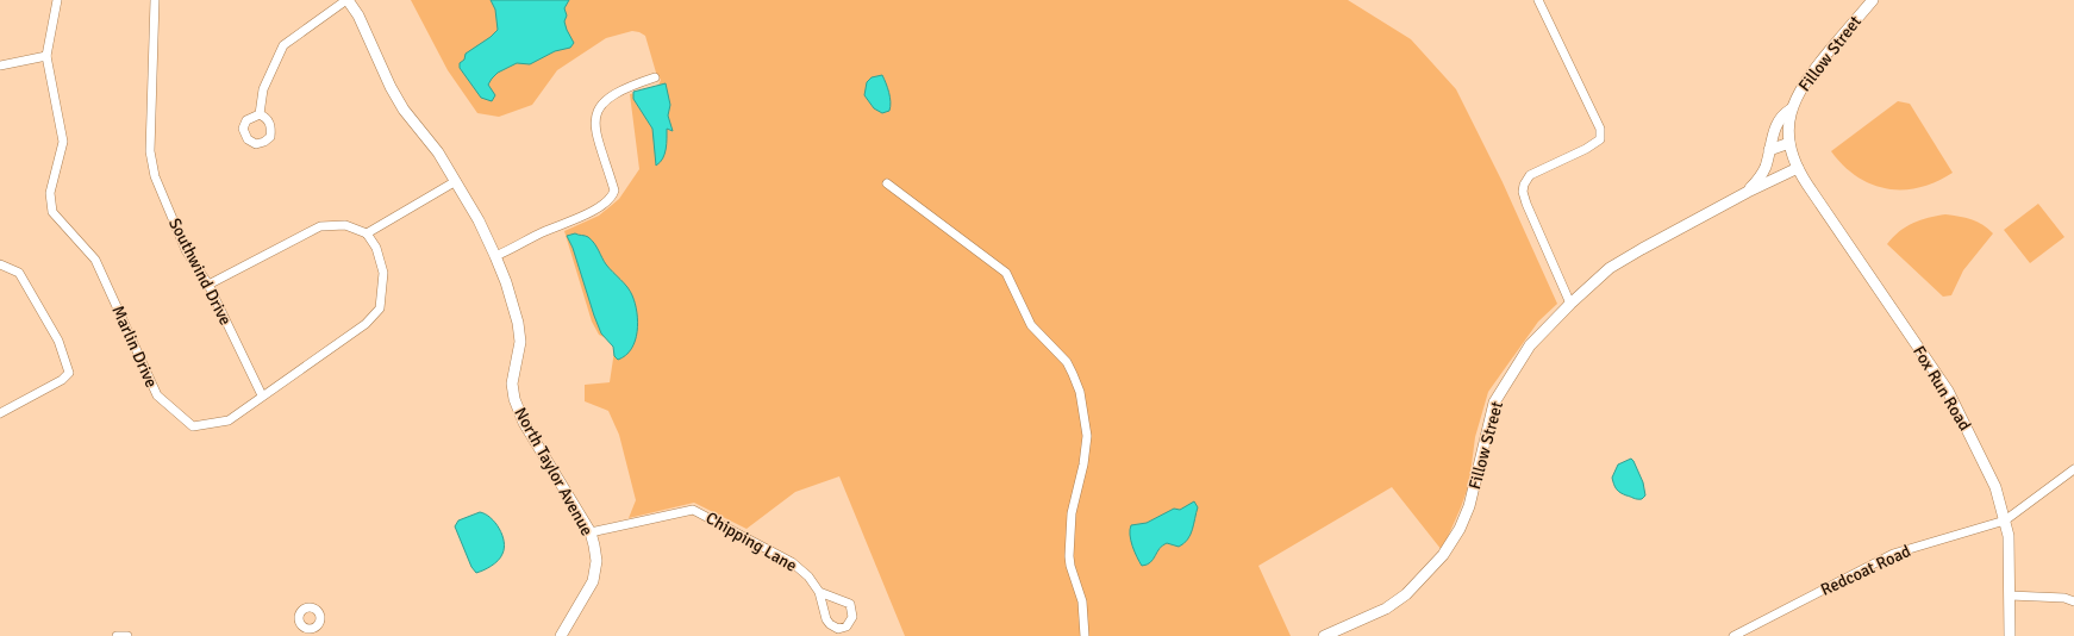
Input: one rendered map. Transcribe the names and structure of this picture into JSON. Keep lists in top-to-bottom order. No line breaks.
{"streets":{"street":["Fillow Street","Southwind Drive","Marlin Drive","Fox Run Road","North Taylor Avenue","Chipping Lane","Redcoat Road"]},"crossings":[["Fillow Street","Fox Run Road"],["Southwind Drive","Marlin Drive"],["Fox Run Road","Redcoat Road"],["North Taylor Avenue","Chipping Lane"]]}
